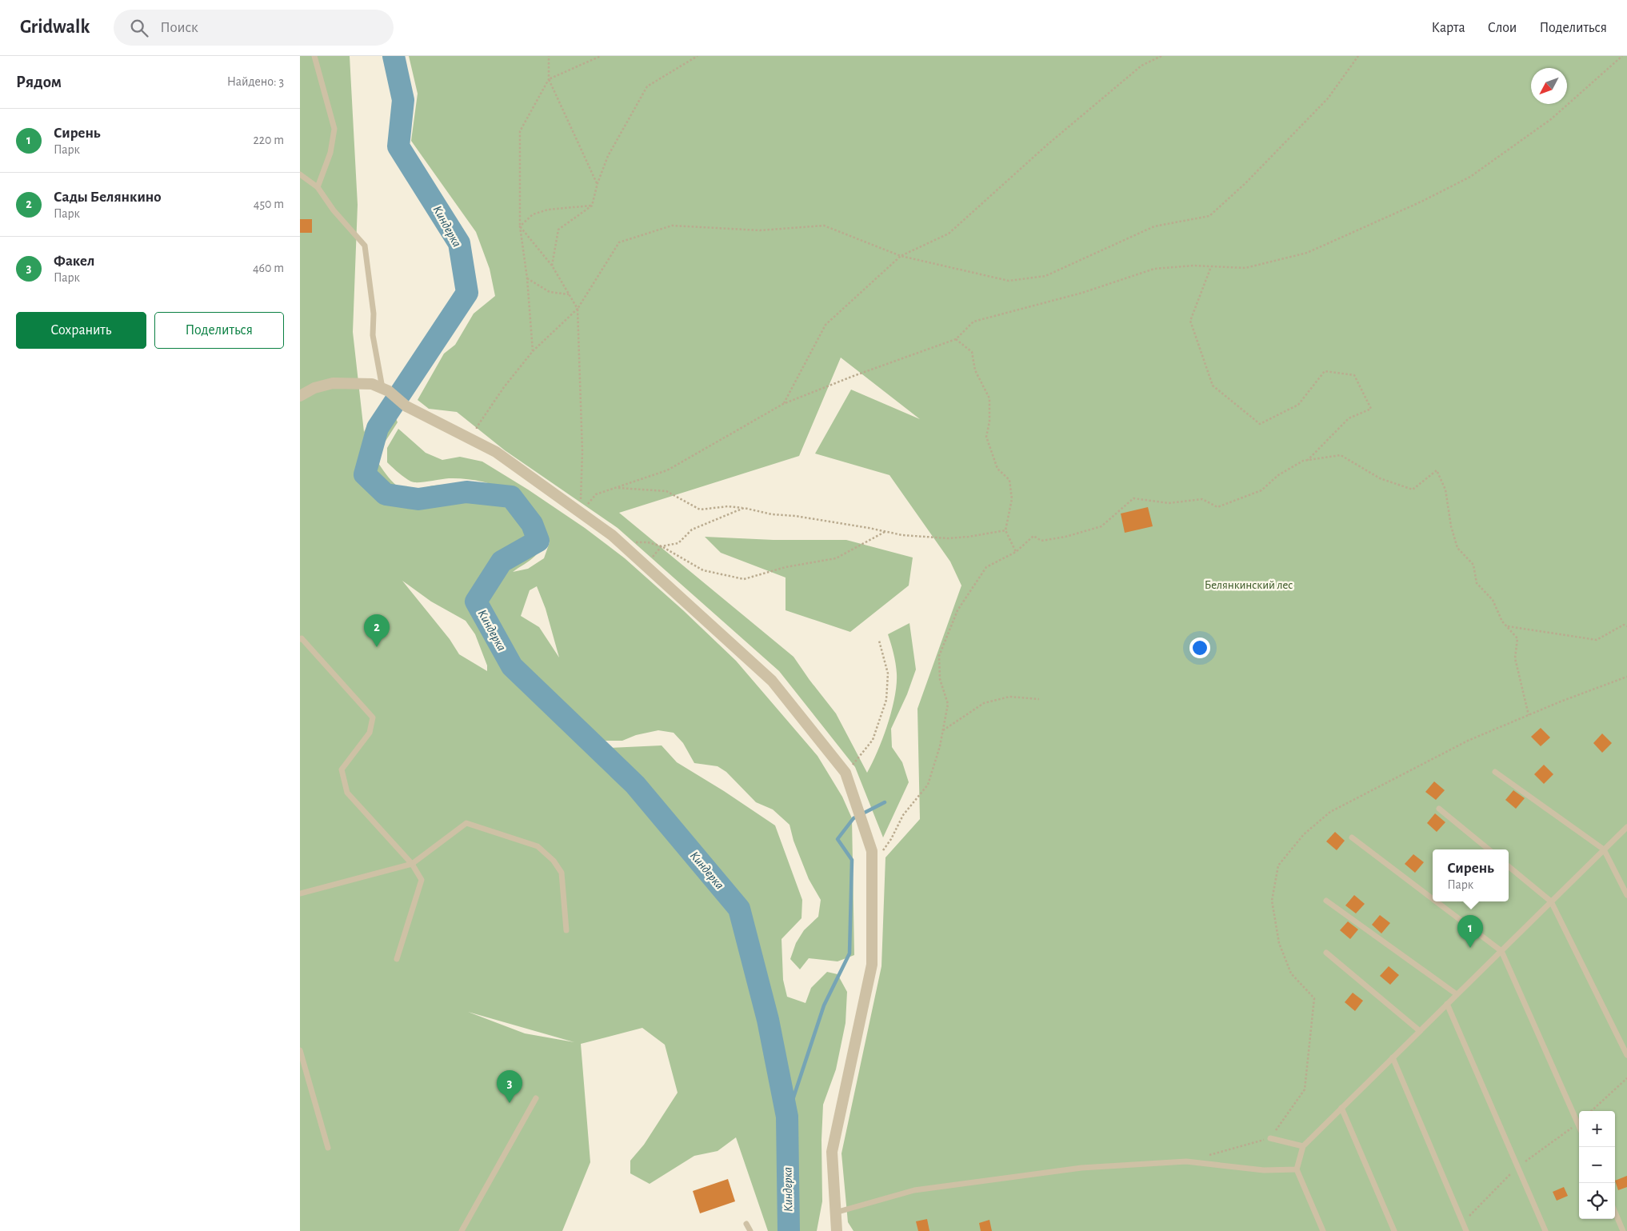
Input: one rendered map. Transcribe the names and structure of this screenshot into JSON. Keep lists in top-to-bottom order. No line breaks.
{"water":["Киндерка"],"parks":["Белянкинский лес"],"north":"bottom left","page":{"header":"Gridwalk","search":"Поиск","nav":["Карта","Слои","Поделиться"],"heading":["Рядом","Найдено: 3"],"list":[{"mark":"1","name":"Сирень","note":"Парк","value":"220 m"},{"mark":"2","name":"Сады Белянкино","note":"Парк","value":"450 m"},{"mark":"3","name":"Факел","note":"Парк","value":"460 m"}],"buttons":["Сохранить","Поделиться"],"pins":["2","1","3"],"popup":["Сирень","Парк"],"map_buttons":["+","−"]}}
